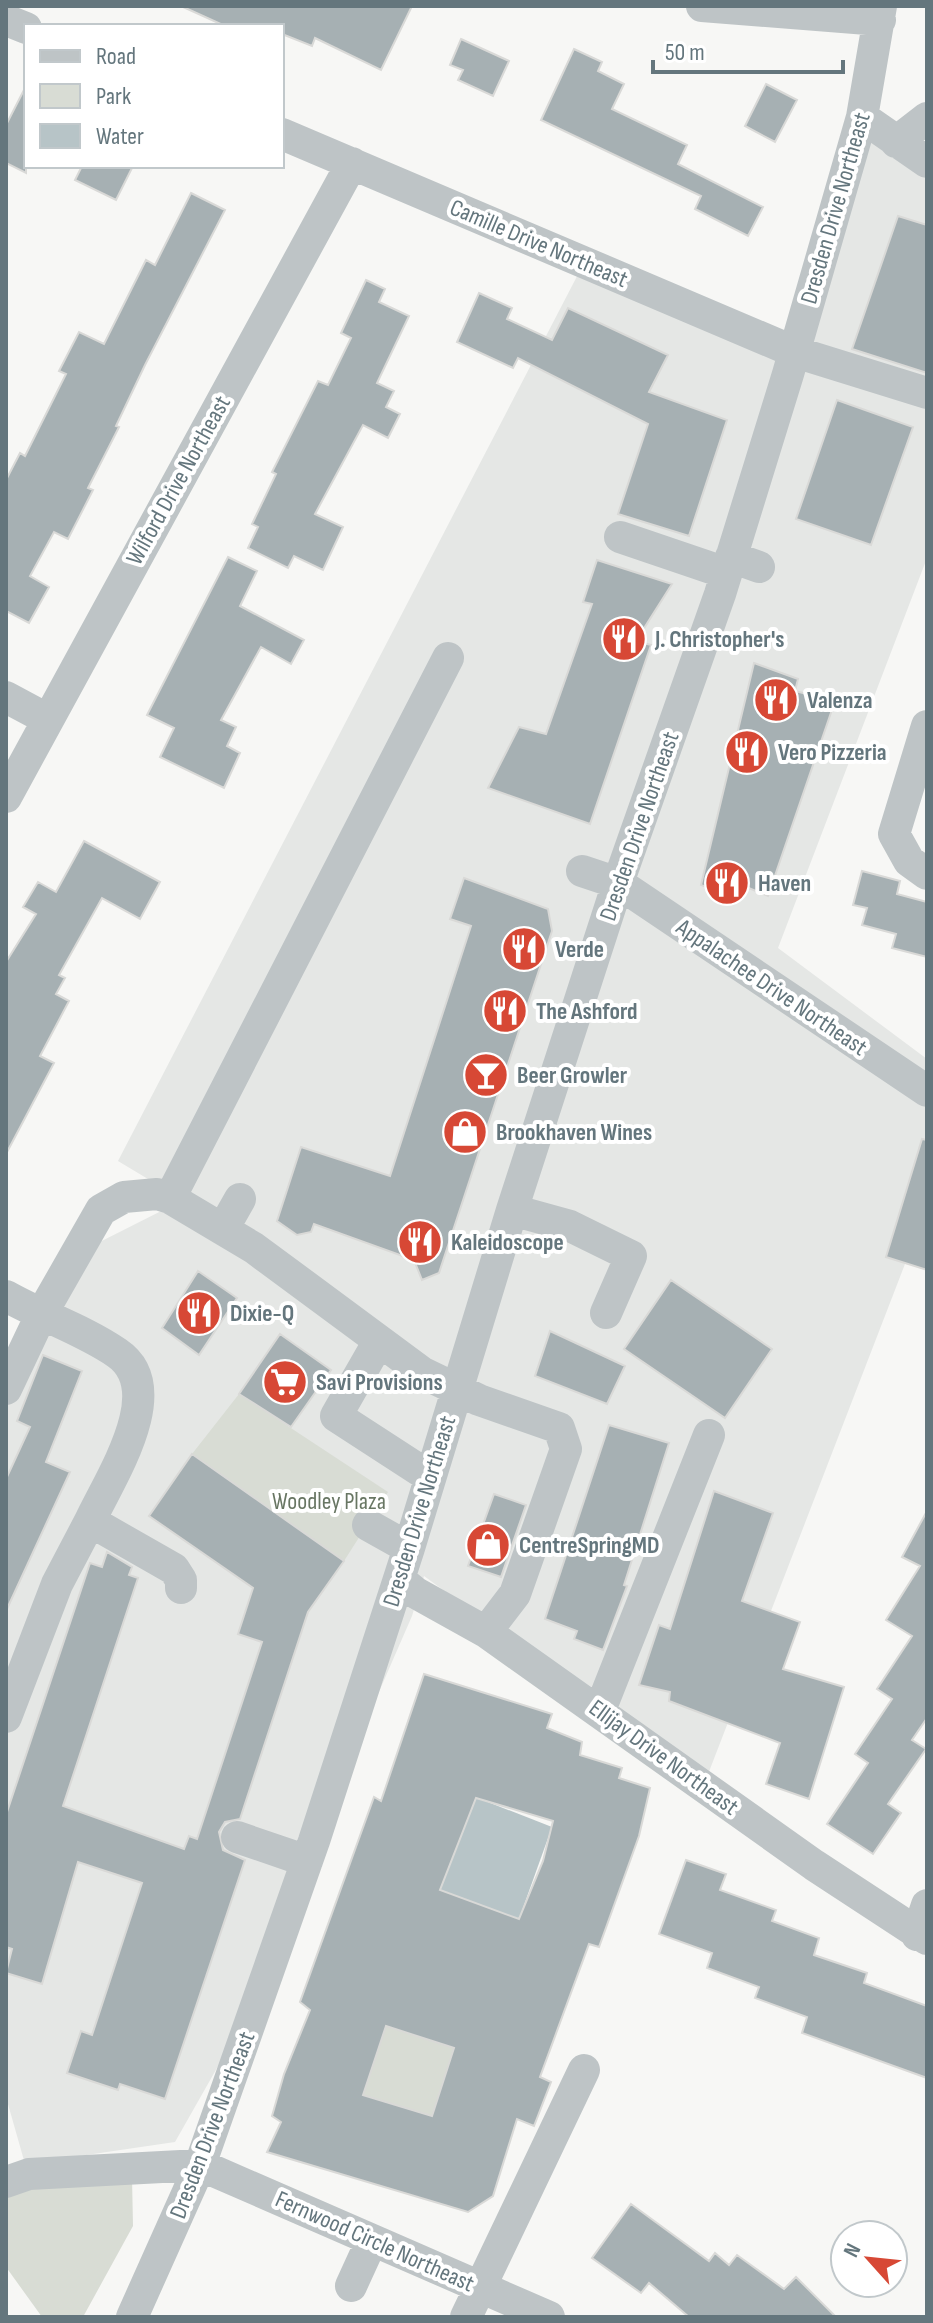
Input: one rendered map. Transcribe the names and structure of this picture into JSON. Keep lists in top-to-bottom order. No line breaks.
{"streets":{"street":["Dresden Drive Northeast","Camille Drive Northeast","Wilford Drive Northeast","Appalachee Drive Northeast","Ellijay Drive Northeast","Fernwood Circle Northeast"]},"crossings":[["Dresden Drive Northeast","Camille Drive Northeast"],["Dresden Drive Northeast","Appalachee Drive Northeast"],["Dresden Drive Northeast","Ellijay Drive Northeast"],["Dresden Drive Northeast","Fernwood Circle Northeast"],["Camille Drive Northeast","Wilford Drive Northeast"]],"parks":["Woodley Plaza"],"places":{"restaurant":["J. Christopher's","Valenza","Vero Pizzeria","Haven","Verde","The Ashford","Kaleidoscope","Dixie-Q"],"bar":["Beer Growler"],"shop":["Brookhaven Wines","CentreSpringMD"],"supermarket":["Savi Provisions"]},"legend":["Road","Park","Water"],"scale_bar":"50 m","north":"top left"}
